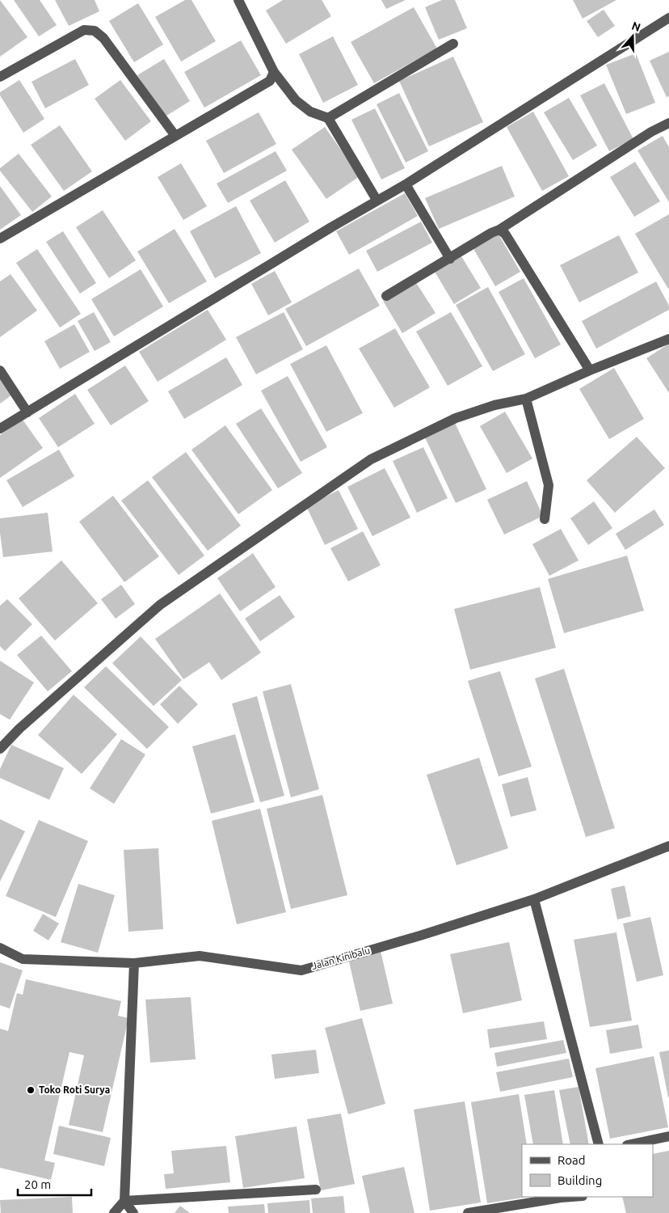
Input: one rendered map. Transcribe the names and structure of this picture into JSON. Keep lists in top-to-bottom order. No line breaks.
{"streets":{"street":["Jalan Kinibalu"]},"places":["Toko Roti Surya"],"legend":["Road","Building"],"scale_bar":"20 m","north":"top"}
